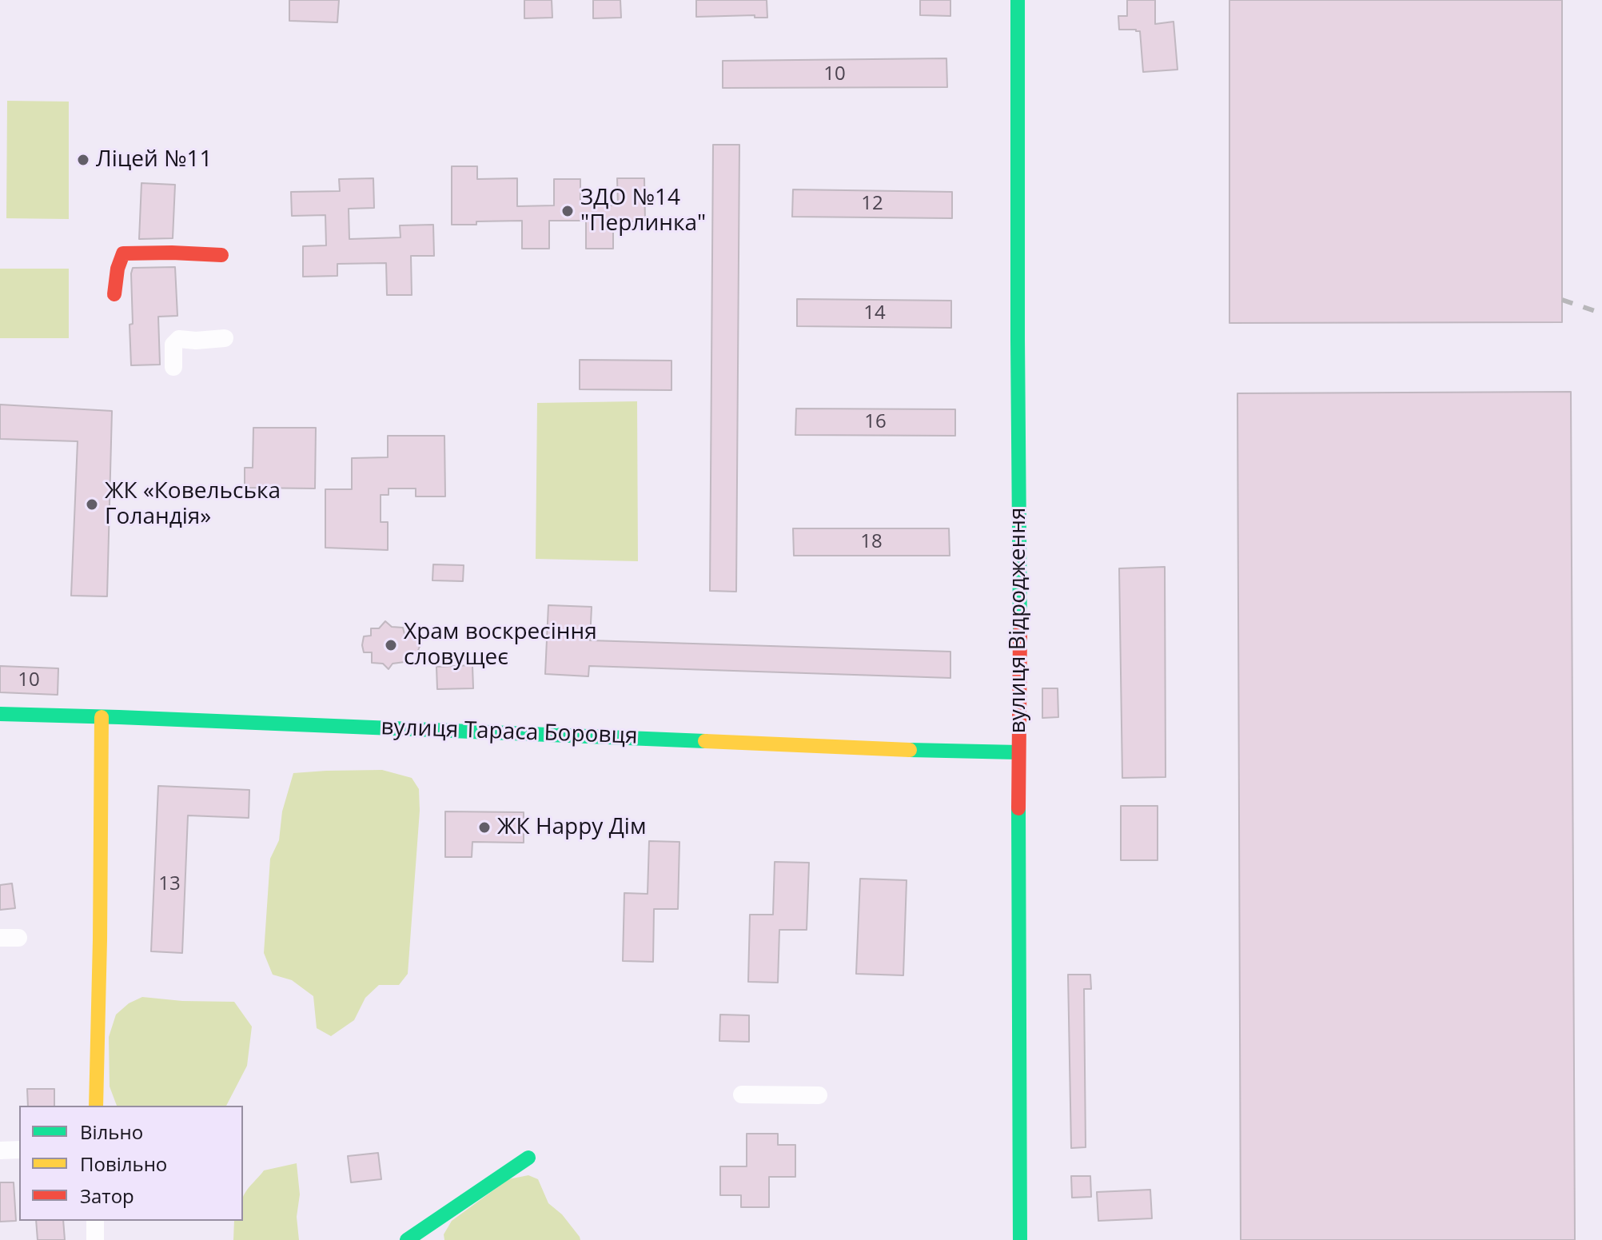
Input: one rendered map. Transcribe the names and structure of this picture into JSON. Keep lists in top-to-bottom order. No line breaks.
{"streets":{"street":["вулиця Відродження","вулиця Тараса Боровця"]},"crossings":[["вулиця Відродження","вулиця Тараса Боровця"]],"places":["Ліцей №11","ЗДО №14 \"Перлинка\"","ЖК «Ковельська Голандія»","Храм воскресіння словущеє","ЖК Happy Дім"],"house_numbers":["10","12","14","16","18","10","13"],"legend":["Вільно","Повільно","Затор"]}
